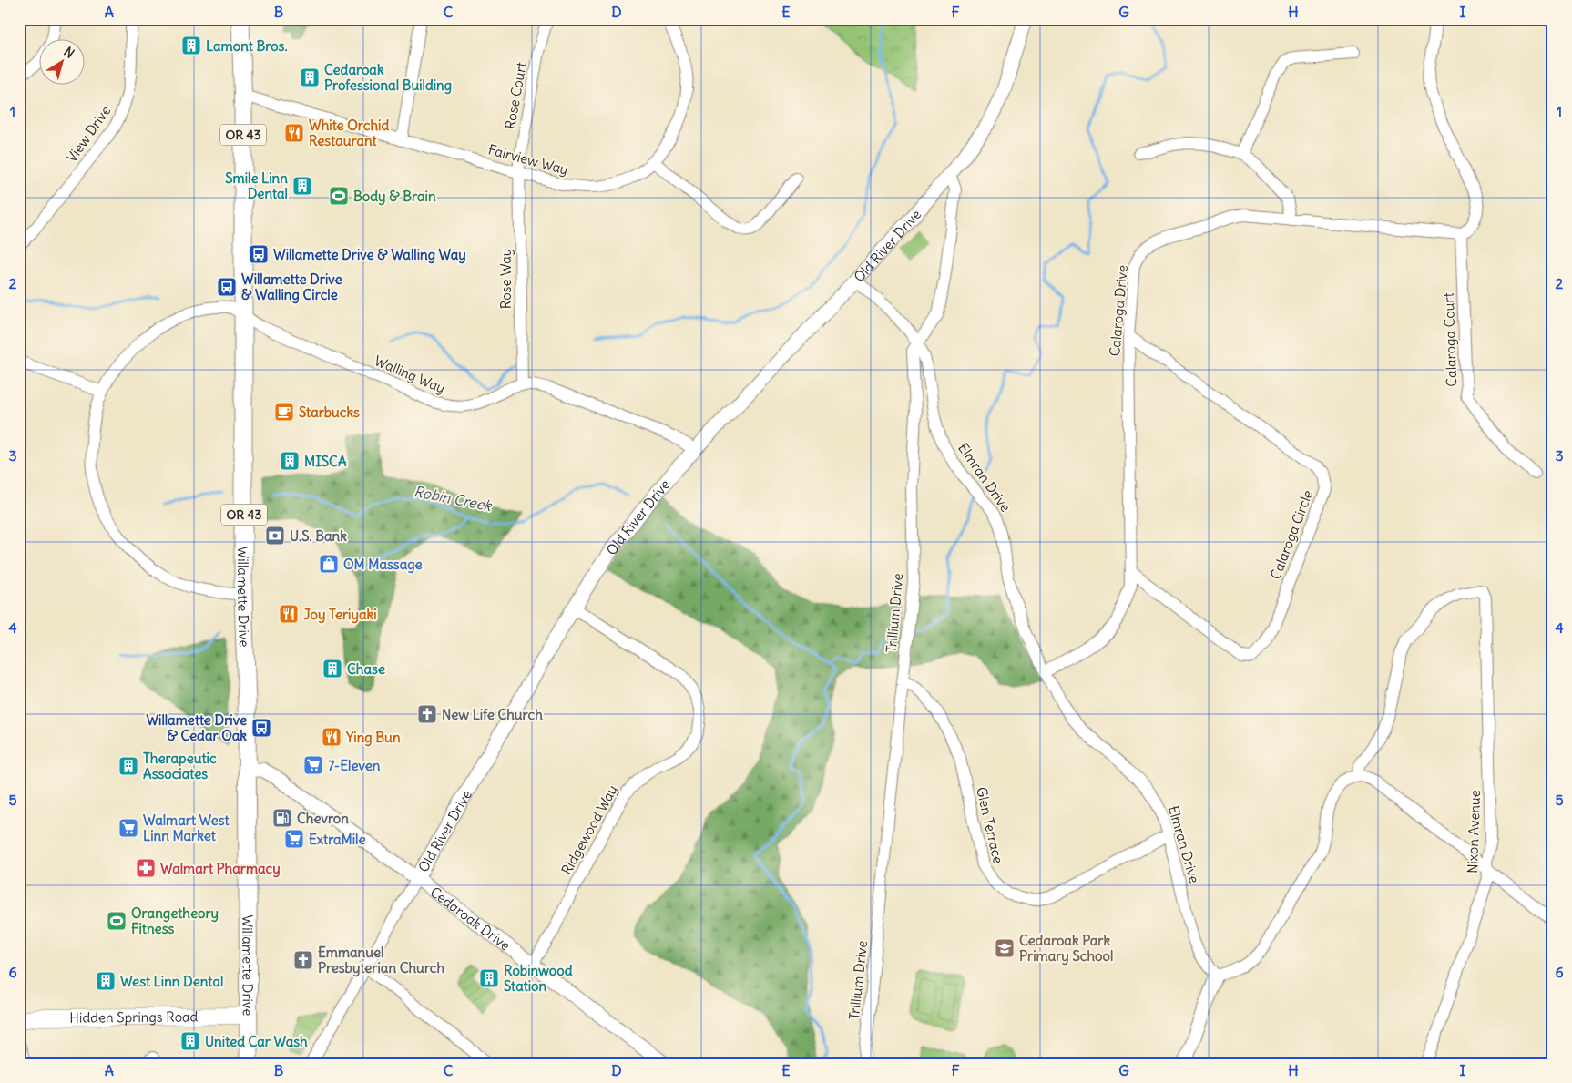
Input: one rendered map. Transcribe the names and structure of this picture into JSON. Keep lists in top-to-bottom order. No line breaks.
{"streets":{"main road":["OR 43","Willamette Drive","Hidden Springs Road"],"street":["Rose Court","View Drive","Fairview Way","Old River Drive","Rose Way","Calaroga Drive","Calaroga Court","Walling Way","Elmran Drive","Calaroga Circle","Trillium Drive","Glen Terrace","Ridgewood Way","Nixon Avenue","Cedaroak Drive"]},"crossings":[["Rose Court","Fairview Way"],["Rose Court","Rose Way"],["Fairview Way","Rose Way"],["Fairview Way","Willamette Drive"],["Old River Drive","Walling Way"],["Old River Drive","Elmran Drive"],["Old River Drive","Trillium Drive"],["Old River Drive","Ridgewood Way"],["Old River Drive","Cedaroak Drive"],["Rose Way","Walling Way"],["Calaroga Drive","Calaroga Court"],["Calaroga Drive","Elmran Drive"],["Calaroga Drive","Calaroga Circle"],["Walling Way","Willamette Drive"],["Elmran Drive","Trillium Drive"],["Elmran Drive","Glen Terrace"],["Willamette Drive","Cedaroak Drive"],["Willamette Drive","Hidden Springs Road"],["Trillium Drive","Glen Terrace"],["Ridgewood Way","Cedaroak Drive"]],"water":["Robin Creek"],"places":{"building":["Lamont Bros.","Cedaroak Professional Building","Smile Linn Dental","MISCA","Chase","Therapeutic Associates","Robinwood Station","West Linn Dental","United Car Wash"],"restaurant":["White Orchid Restaurant","Joy Teriyaki","Ying Bun"],"sports":["Body & Brain","Orangetheory Fitness"],"bus stop":["Willamette Drive & Walling Way","Willamette Drive & Walling Circle","Willamette Drive & Cedar Oak"],"cafe":["Starbucks"],"bank":["U.S. Bank"],"shop":["OM Massage"],"church":["New Life Church","Emmanuel Presbyterian Church"],"supermarket":["7-Eleven","Walmart West Linn Market","ExtraMile"],"fuel station":["Chevron"],"pharmacy":["Walmart Pharmacy"],"school or university":["Cedaroak Park Primary School"]},"north":"top right","grid":{"columns":["A","B","C","D","E","F","G","H","I"],"rows":["1","2","3","4","5","6"]}}
